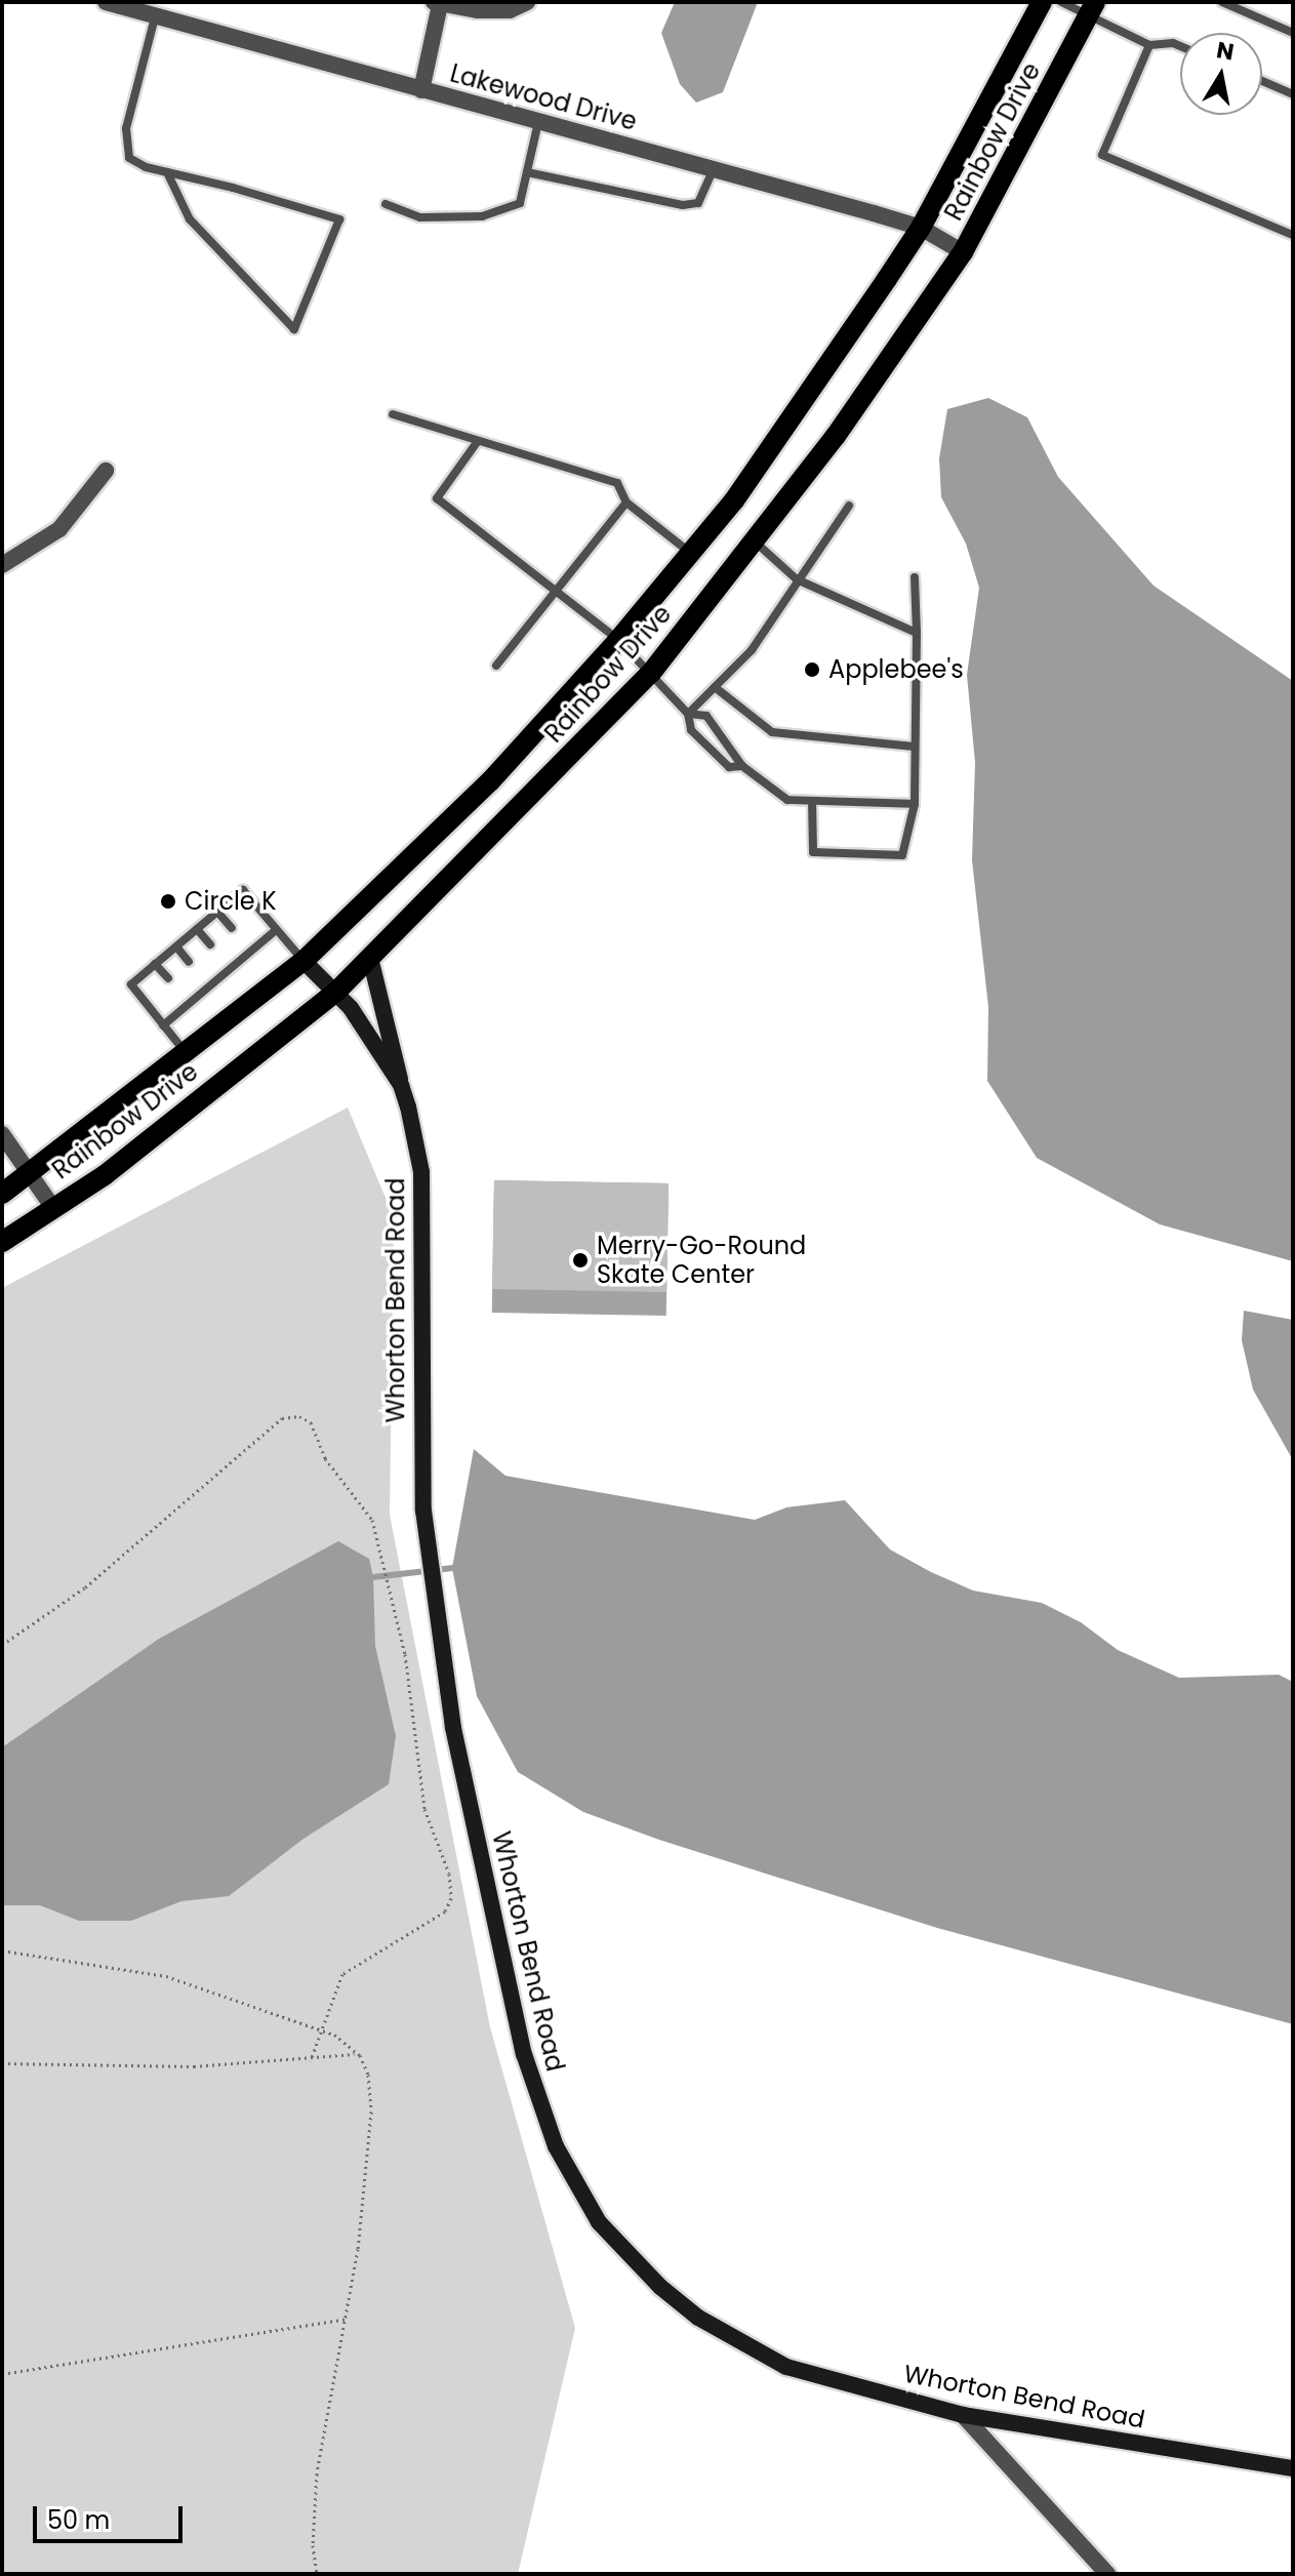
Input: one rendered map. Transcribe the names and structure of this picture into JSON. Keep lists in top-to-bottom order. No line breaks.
{"streets":{"main road":["Rainbow Drive","Whorton Bend Road"],"street":["Lakewood Drive"]},"crossings":[["Lakewood Drive","Rainbow Drive"],["Rainbow Drive","Whorton Bend Road"]],"places":["Applebee's","Circle K","Merry-Go-Round Skate Center"],"scale_bar":"50 m","north":"top"}
